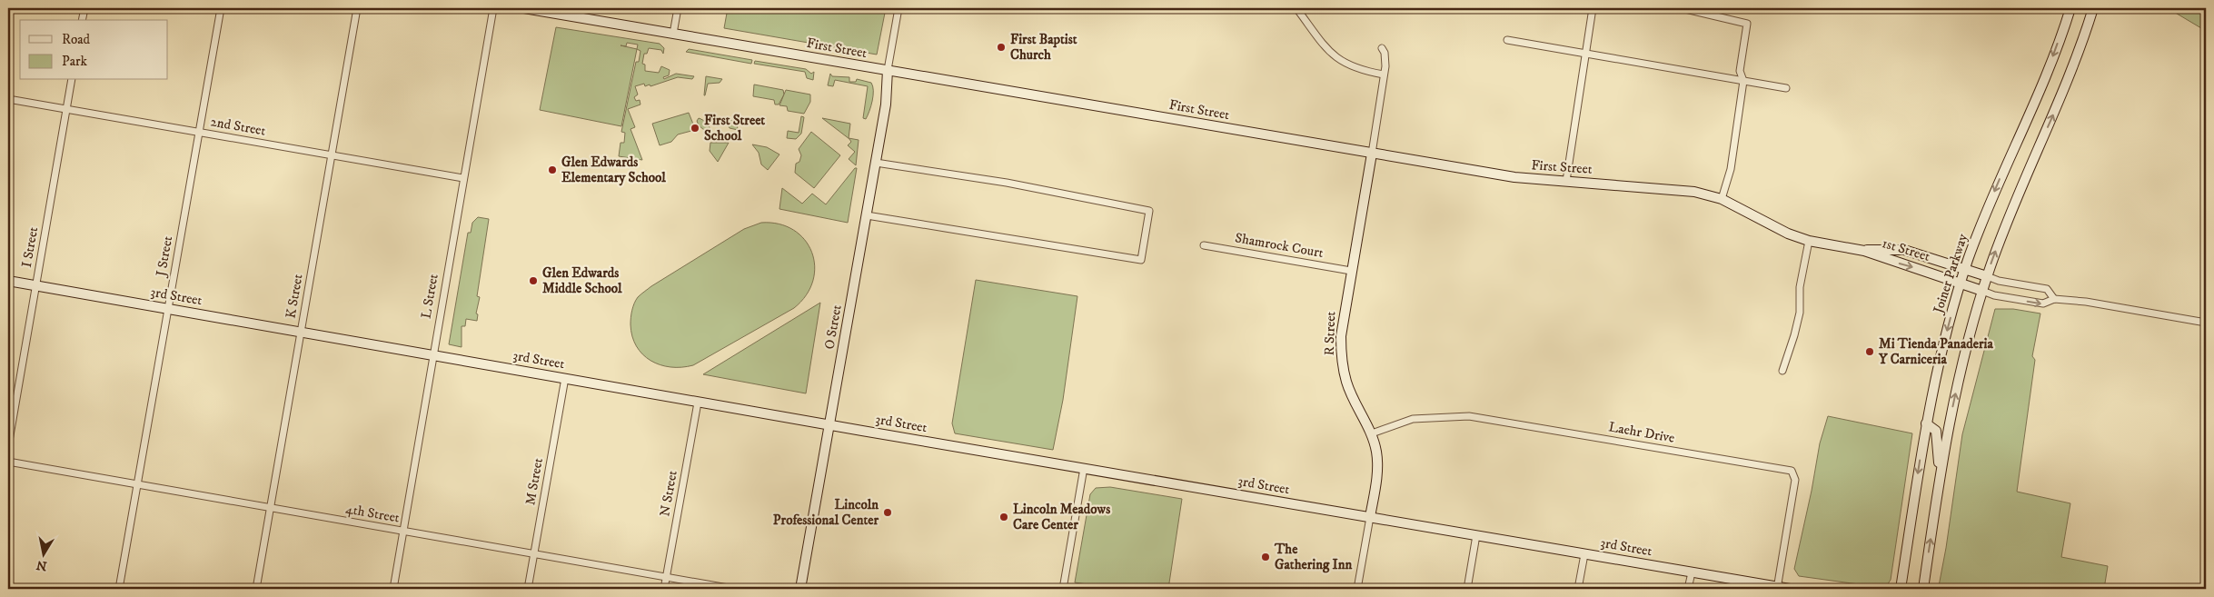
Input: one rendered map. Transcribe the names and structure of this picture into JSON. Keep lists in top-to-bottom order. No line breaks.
{"streets":{"street":["First Street","2nd Street","Shamrock Court","I Street","1st Street","J Street","Joiner Parkway","3rd Street","K Street","L Street","O Street","R Street","Laehr Drive","M Street","N Street","4th Street"]},"crossings":[["First Street","1st Street"],["First Street","O Street"],["First Street","R Street"],["2nd Street","I Street"],["2nd Street","J Street"],["2nd Street","K Street"],["2nd Street","L Street"],["Shamrock Court","R Street"],["I Street","3rd Street"],["1st Street","Joiner Parkway"],["J Street","3rd Street"],["J Street","4th Street"],["3rd Street","K Street"],["3rd Street","L Street"],["3rd Street","O Street"],["3rd Street","R Street"],["3rd Street","Laehr Drive"],["3rd Street","M Street"],["3rd Street","N Street"],["K Street","4th Street"],["L Street","4th Street"],["R Street","Laehr Drive"],["M Street","4th Street"],["N Street","4th Street"]],"places":["First Baptist Church","First Street School","Glen Edwards Elementary School","Glen Edwards Middle School","Mi Tienda Panaderia Y Carniceria","Lincoln Professional Center","Lincoln Meadows Care Center","The Gathering Inn"],"legend":["Road","Park"],"north":"bottom"}
